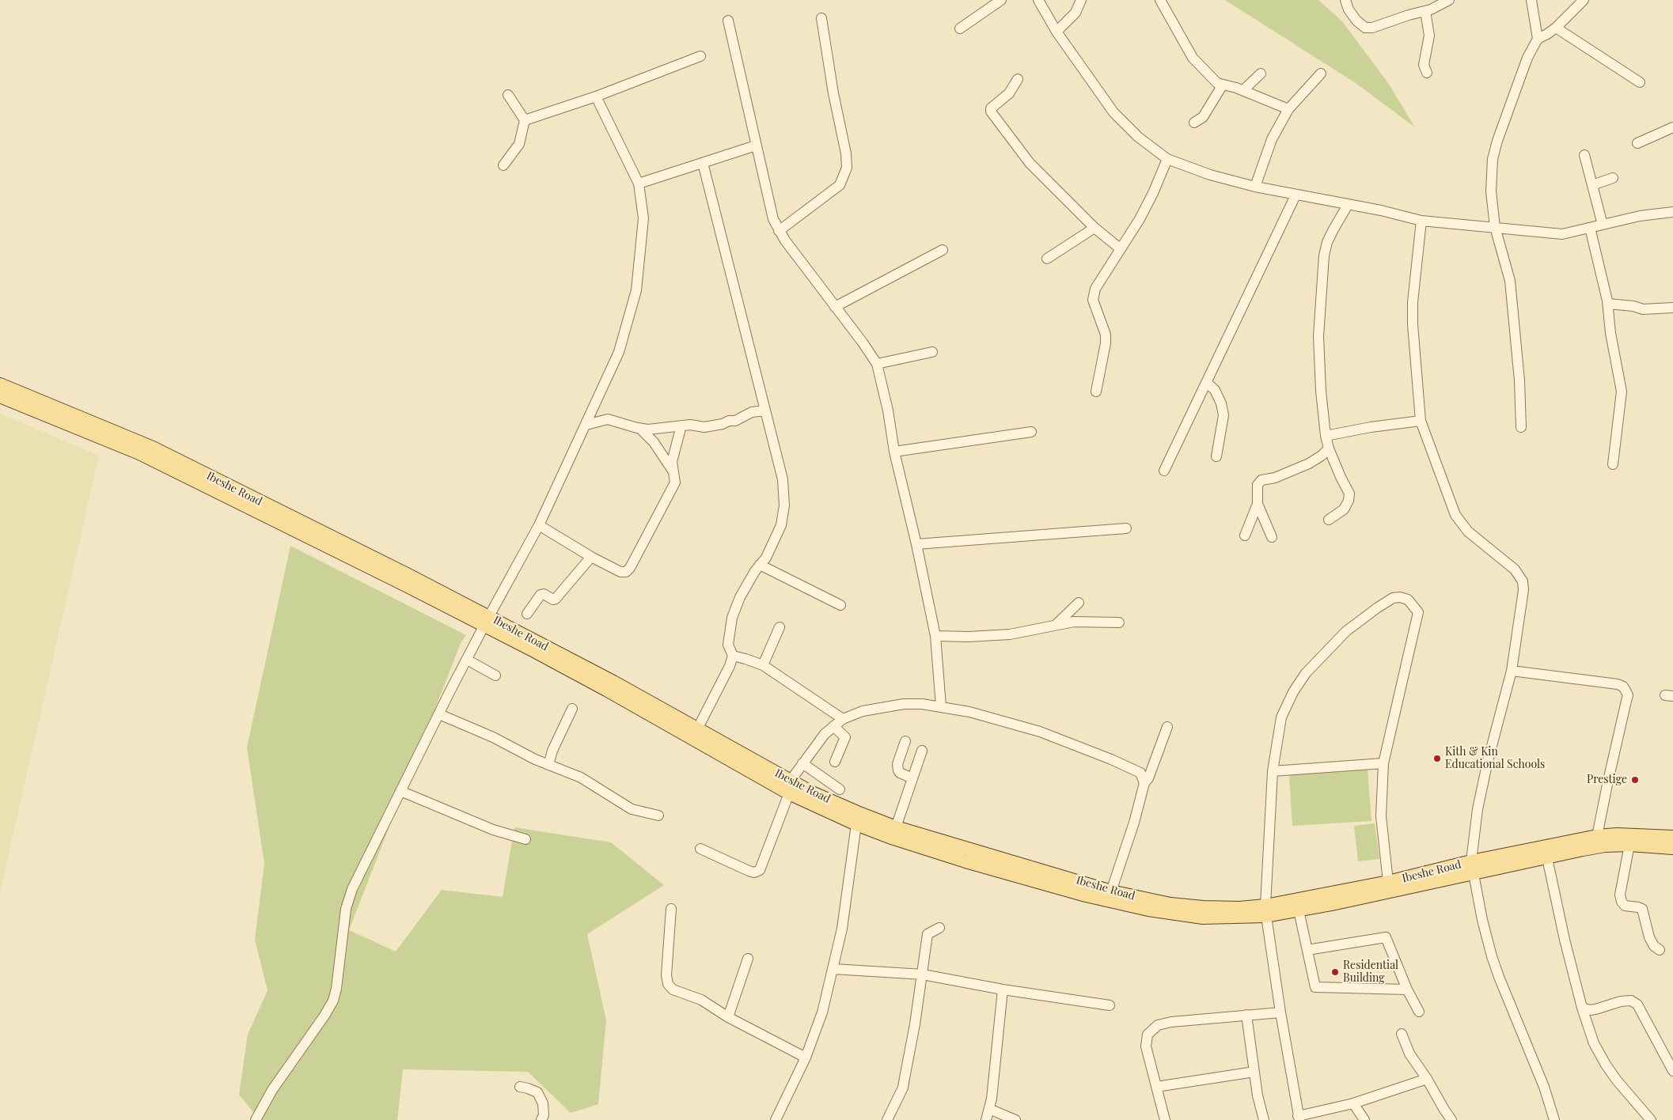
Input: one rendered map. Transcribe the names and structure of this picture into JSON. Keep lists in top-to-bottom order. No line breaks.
{"streets":{"main road":["Ibeshe Road"]},"places":["Kith & Kin Educational Schools","Prestige","Residential Building"]}
